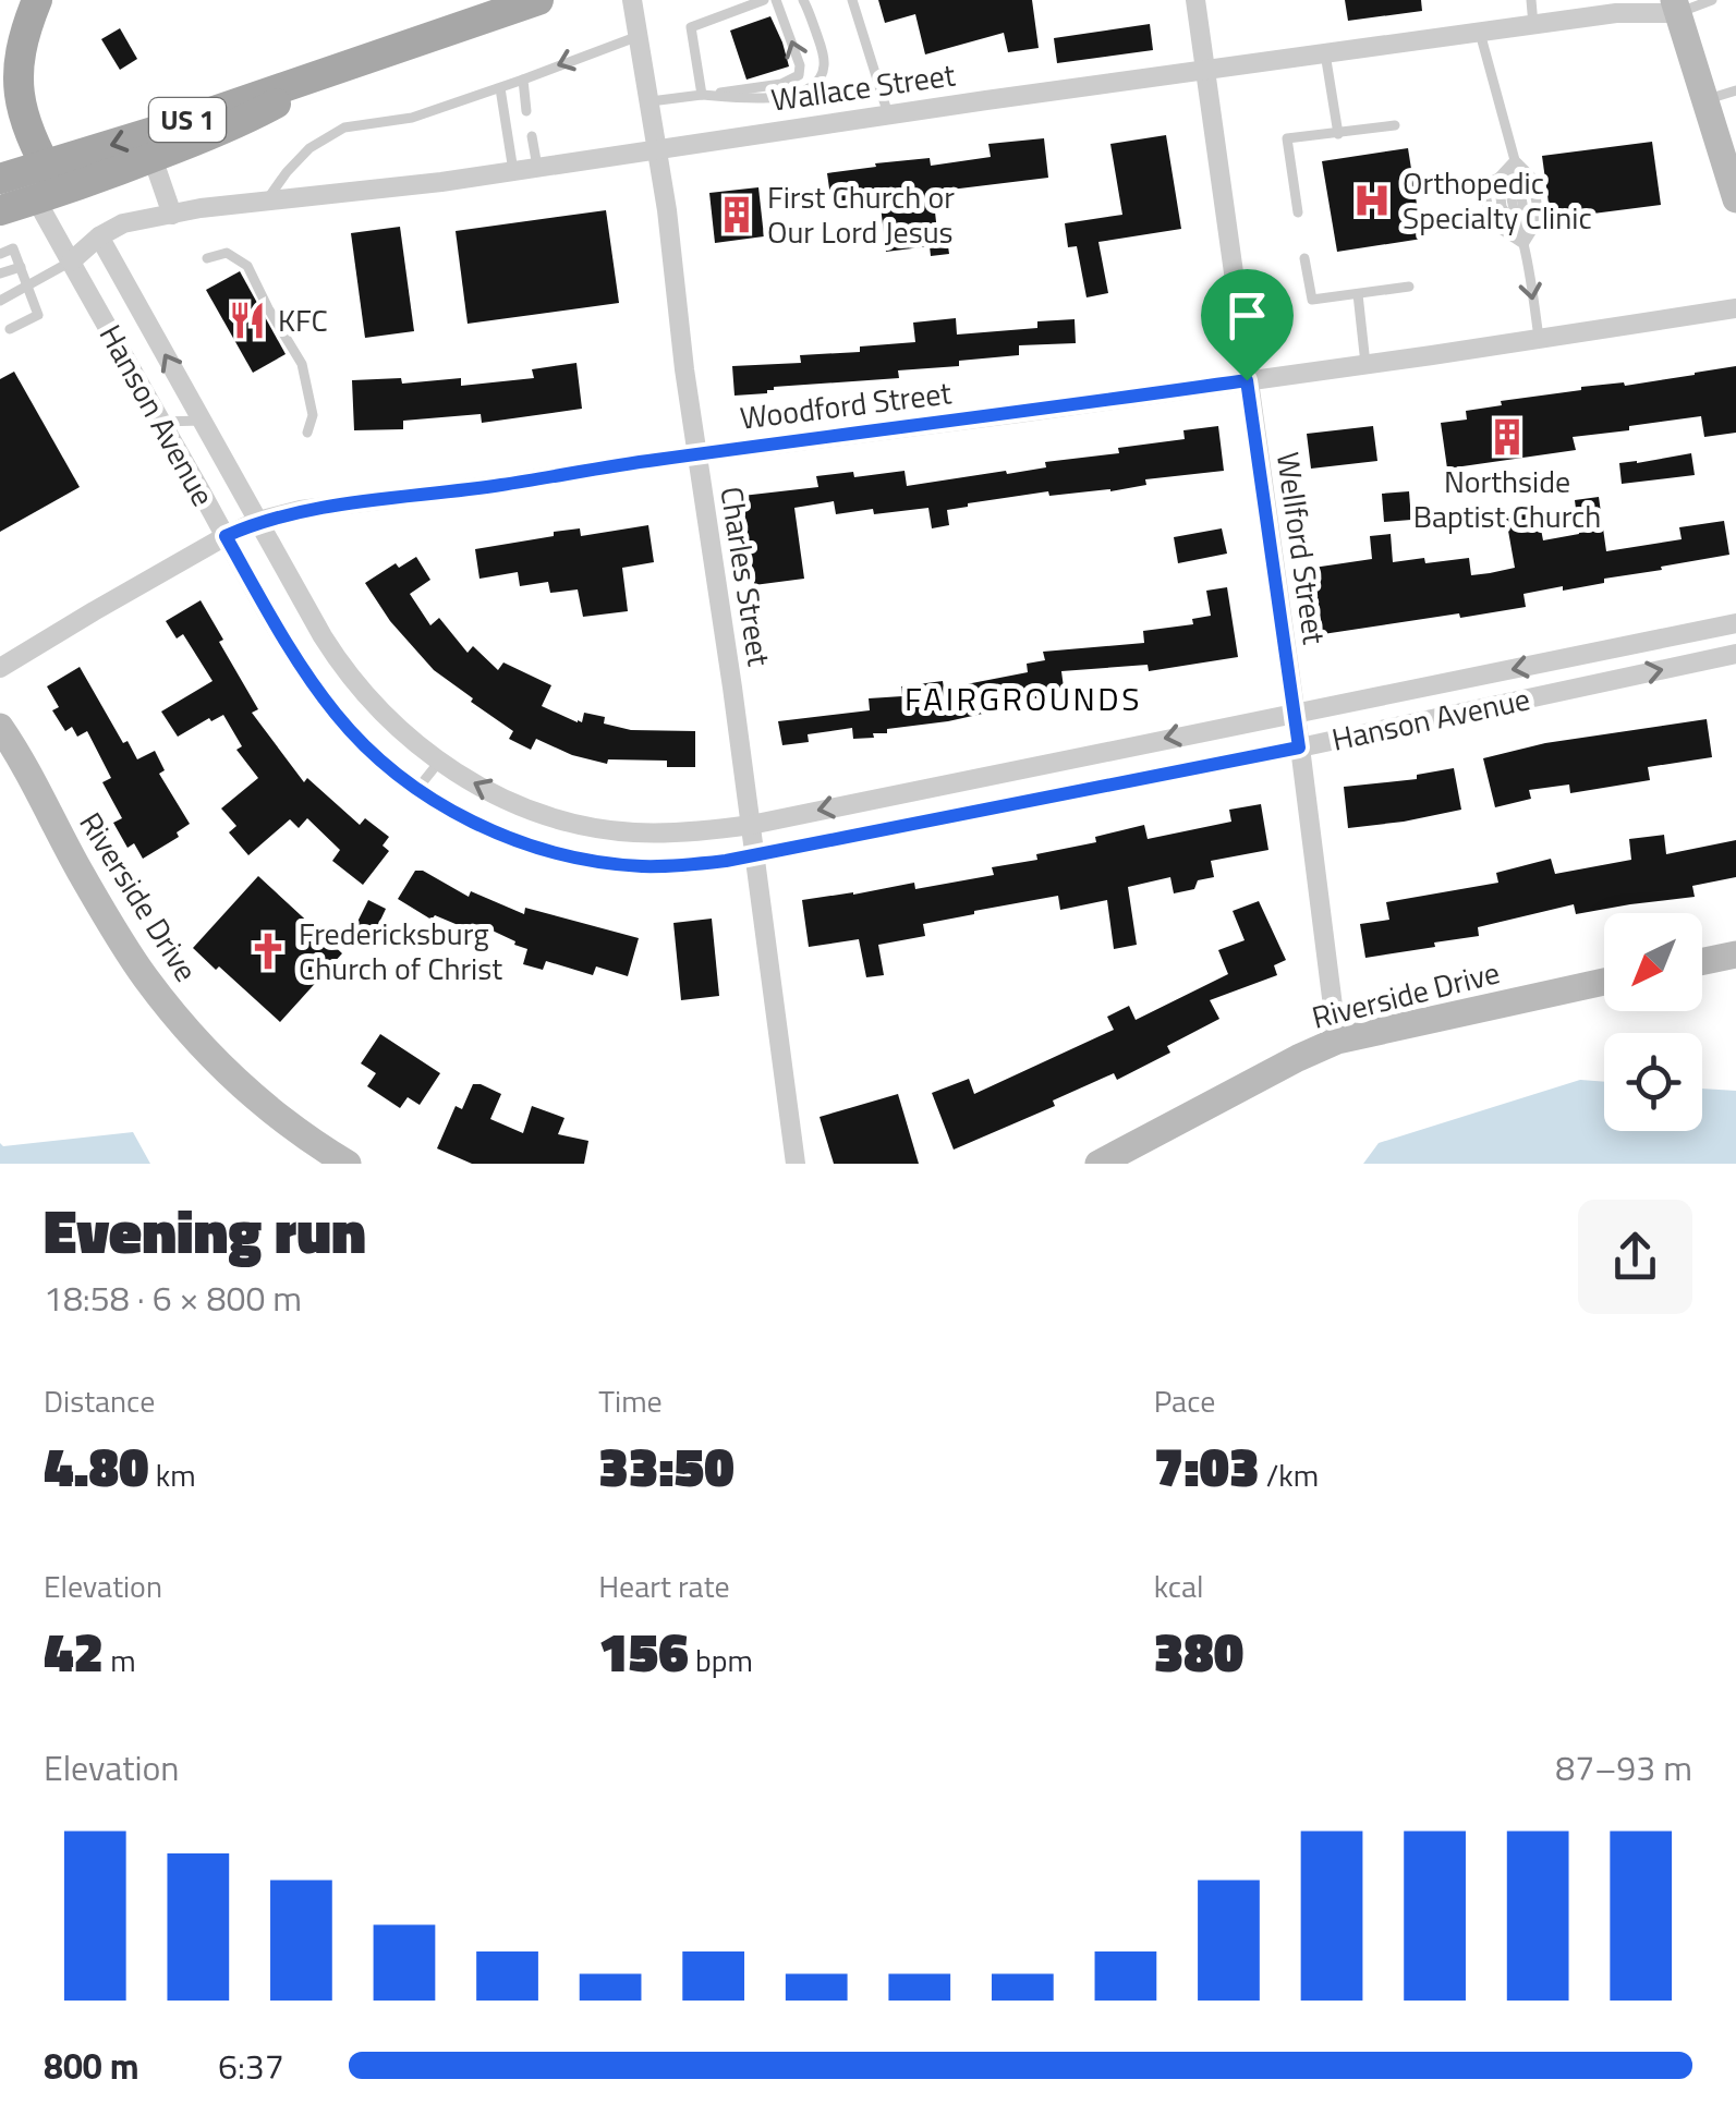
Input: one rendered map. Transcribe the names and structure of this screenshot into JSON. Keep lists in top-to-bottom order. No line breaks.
{"streets":{"main road":["US 1","Hanson Avenue"],"street":["Wallace Street","Woodford Street","Wellford Street","Charles Street","Riverside Drive"]},"crossings":[["Wallace Street","Hanson Avenue"],["Wallace Street","Wellford Street"],["Wallace Street","Charles Street"],["US 1","Hanson Avenue"],["Woodford Street","Hanson Avenue"],["Woodford Street","Wellford Street"],["Woodford Street","Charles Street"],["Hanson Avenue","Wellford Street"],["Hanson Avenue","Charles Street"],["Wellford Street","Riverside Drive"]],"districts":["FAIRGROUNDS"],"places":{"hospital":["Orthopedic Specialty Clinic"],"building":["First Church or Our Lord Jesus","Northside Baptist Church"],"restaurant":["KFC"],"church":["Fredericksburg Church of Christ"]},"north":"bottom left","page":{"heading":["Evening run","18:58 · 6 × 800 m"],"stats":[["Distance","4.80 km"],["Time","33:50"],["Pace","7:03 /km"],["Elevation","42 m"],["Heart rate","156 bpm"],["kcal","380"]],"chart":["Elevation","87–93 m"],"list":[{"name":"800 m","note":"6:37"}]}}
